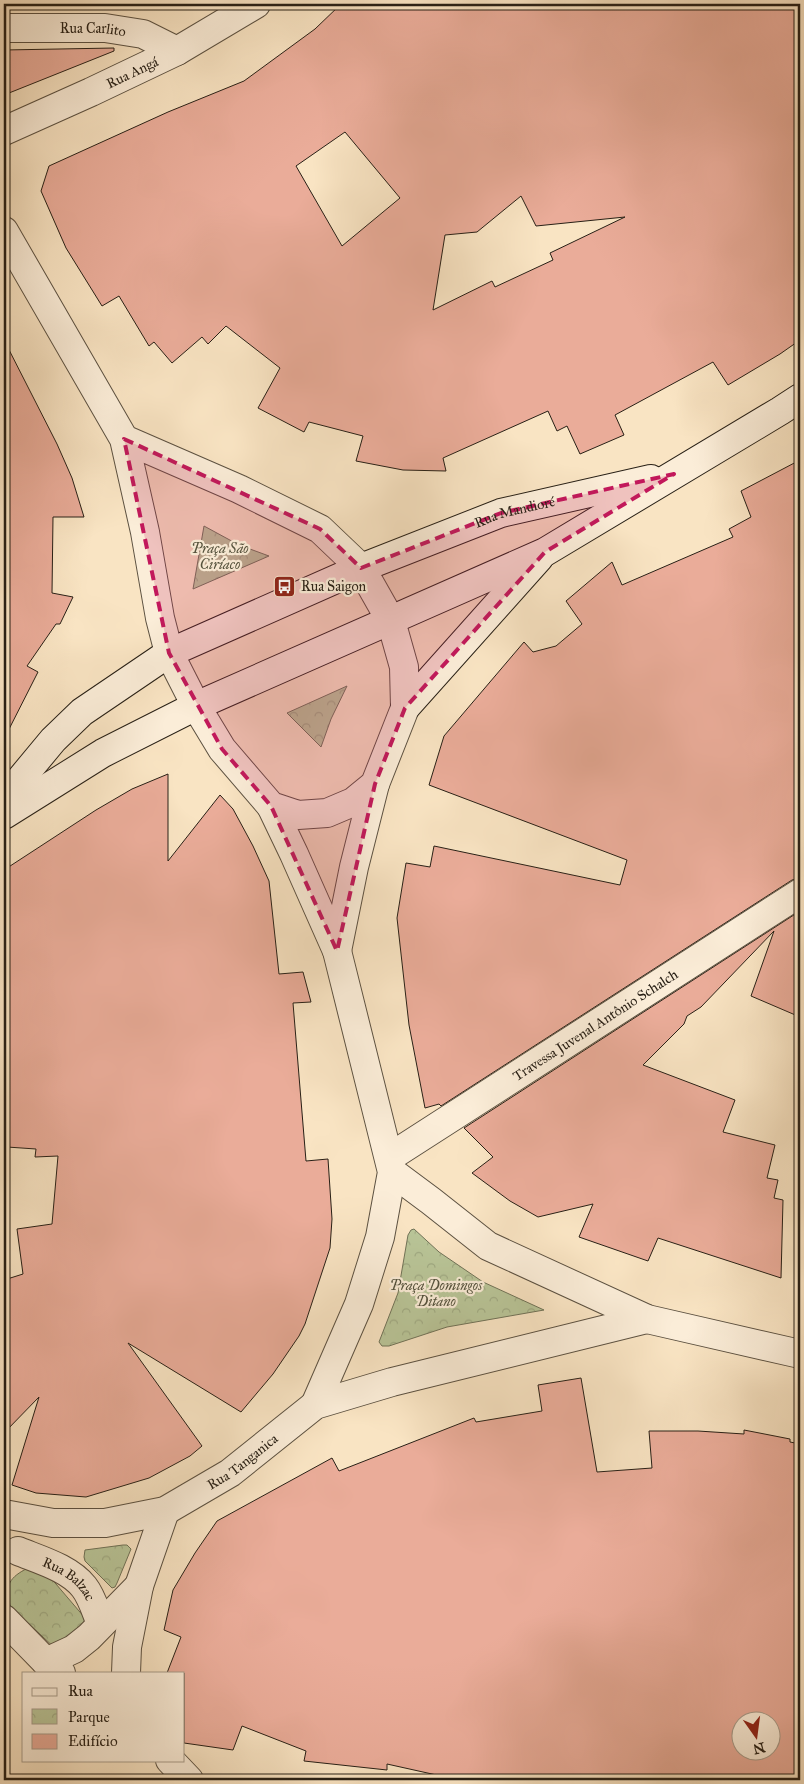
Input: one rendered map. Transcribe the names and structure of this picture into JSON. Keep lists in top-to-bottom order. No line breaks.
{"streets":{"street":["Rua Carlito","Rua Angá","Rua Mandioré","Travessa Juvenal Antônio Schalch","Rua Tanganica","Rua Balzac"]},"crossings":[["Rua Carlito","Rua Angá"]],"parks":["Praça São Ciríaco","Praça Domingos Ditano"],"places":{"bus stop":["Rua Saigon"]},"legend":["Rua","Parque","Edifício"],"north":"bottom"}
